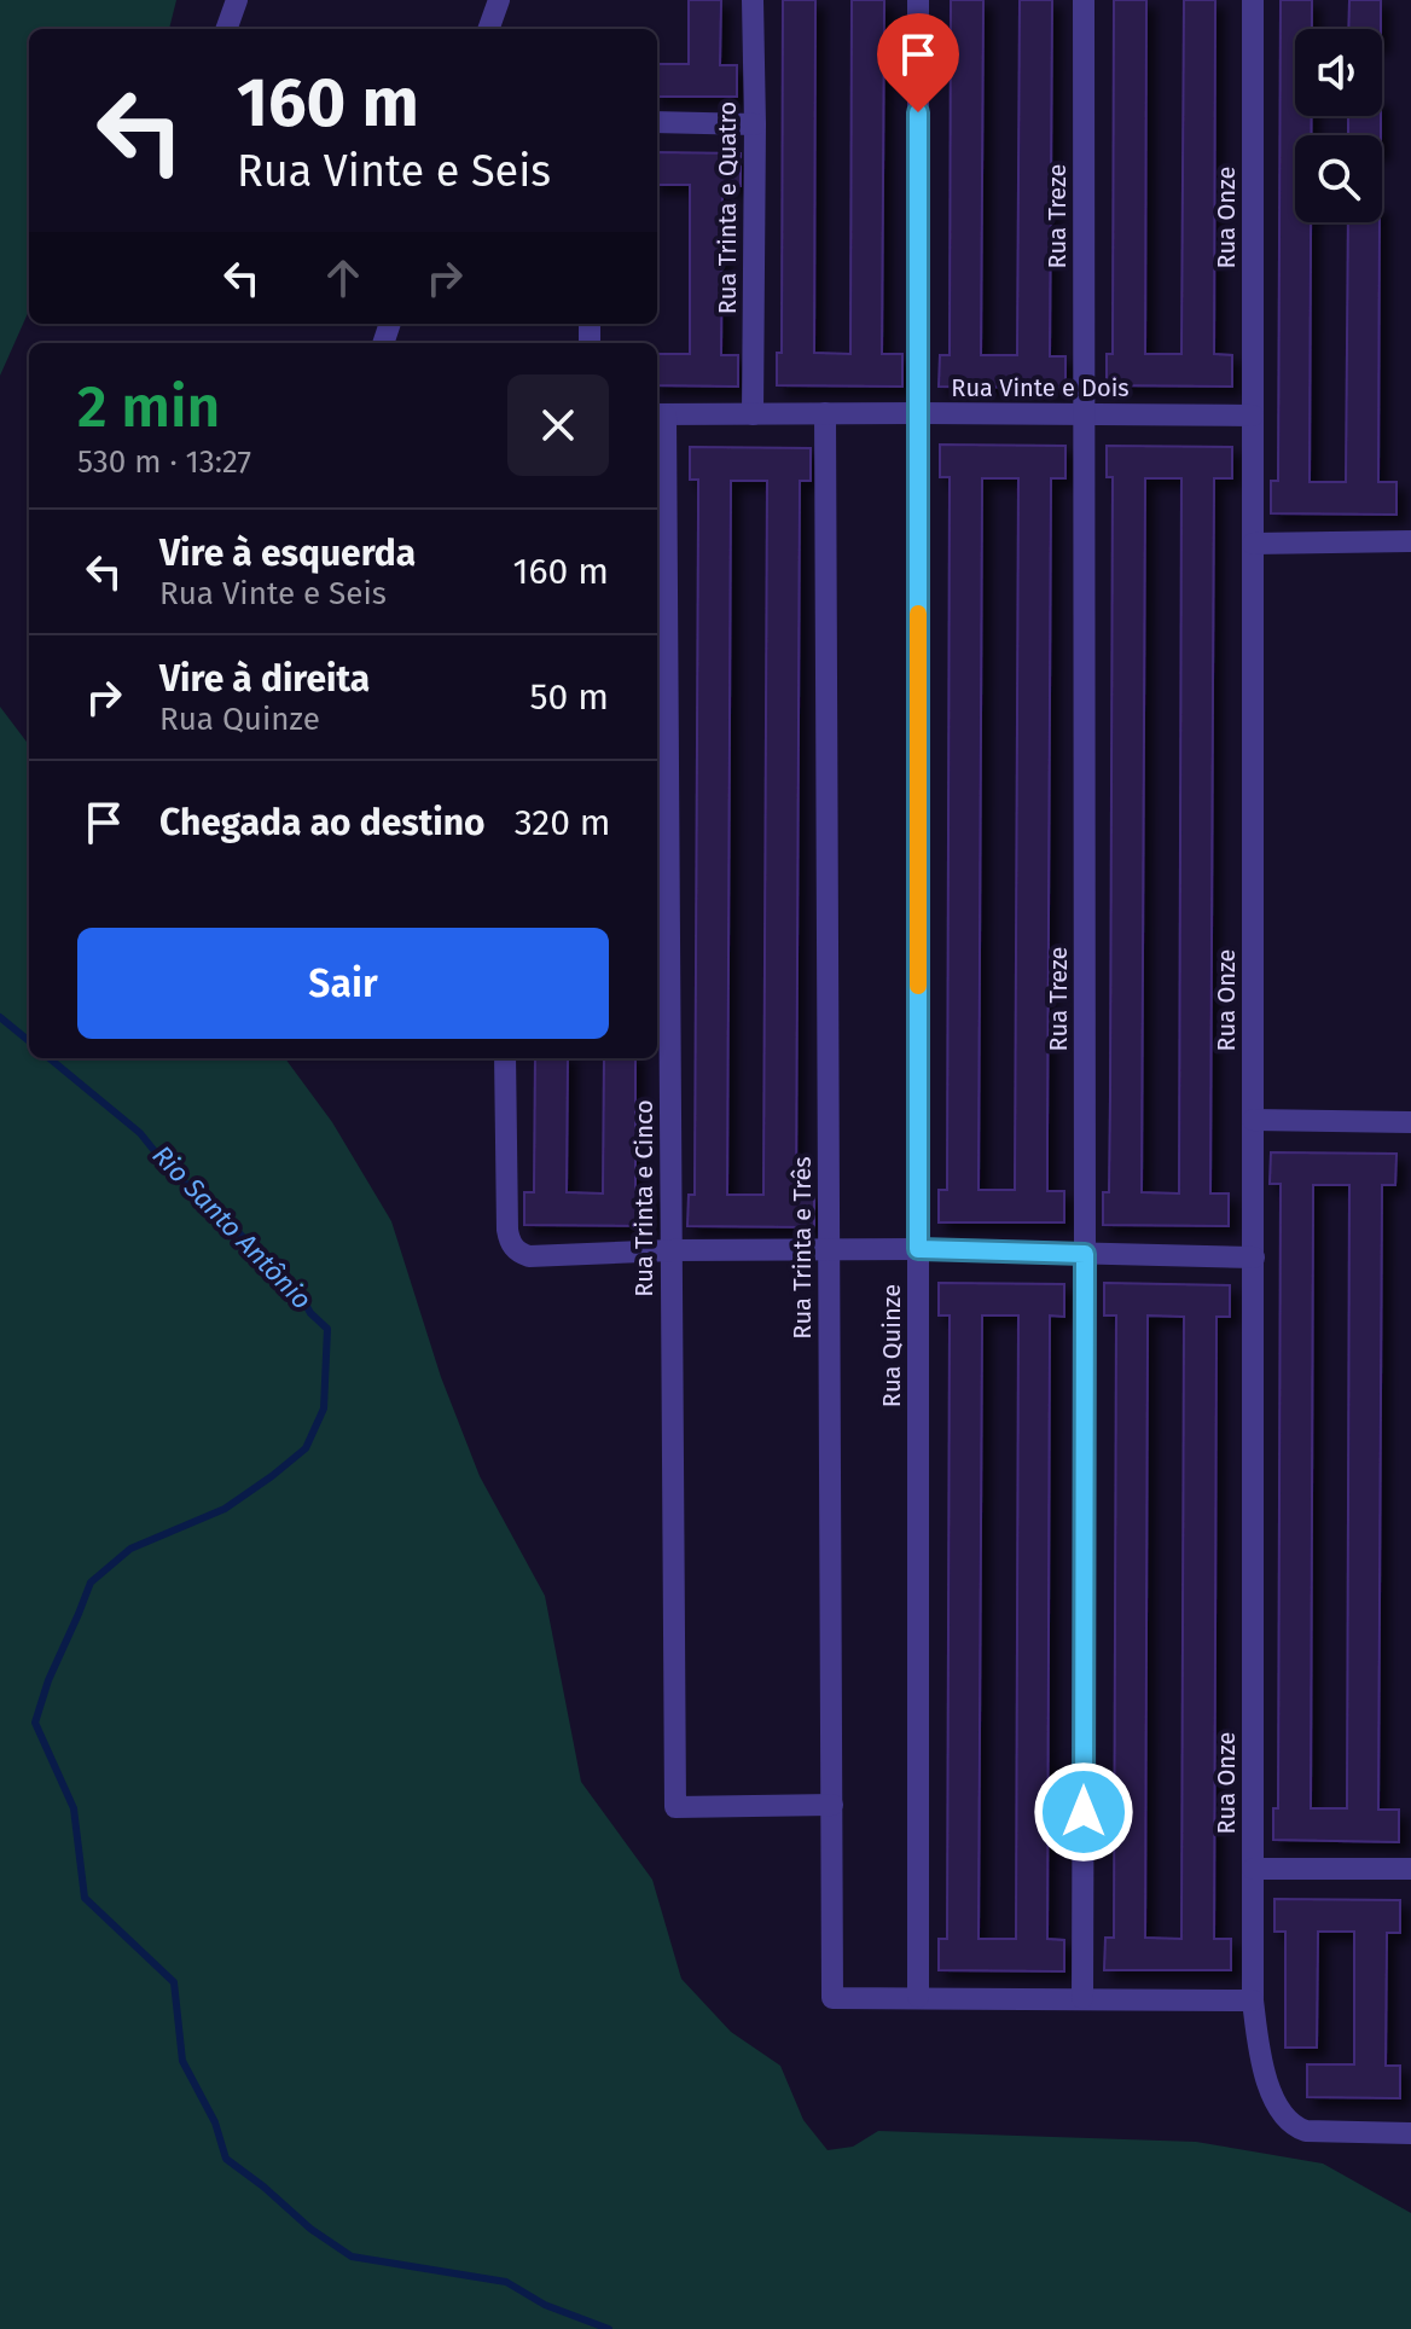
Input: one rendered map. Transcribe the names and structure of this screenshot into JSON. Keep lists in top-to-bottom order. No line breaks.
{"streets":{"street":["Rua Trinta e Quatro","Rua Treze","Rua Onze","Rua Vinte e Dois","Rua Trinta e Cinco","Rua Trinta e Três","Rua Quinze"]},"crossings":[["Rua Trinta e Quatro","Rua Vinte e Dois"],["Rua Treze","Rua Vinte e Dois"],["Rua Onze","Rua Vinte e Dois"],["Rua Vinte e Dois","Rua Trinta e Cinco"],["Rua Vinte e Dois","Rua Trinta e Três"],["Rua Vinte e Dois","Rua Quinze"],["Rua Trinta e Cinco","Rua Trinta e Três"],["Rua Trinta e Três","Rua Quinze"]],"water":["Rio Santo Antônio"],"page":{"turn":["160 m","Rua Vinte e Seis"],"heading":["2 min","530 m · 13:27"],"list":[{"name":"Vire à esquerda","note":"Rua Vinte e Seis","value":"160 m"},{"name":"Vire à direita","note":"Rua Quinze","value":"50 m"},{"name":"Chegada ao destino","value":"320 m"}],"buttons":"Sair"}}
